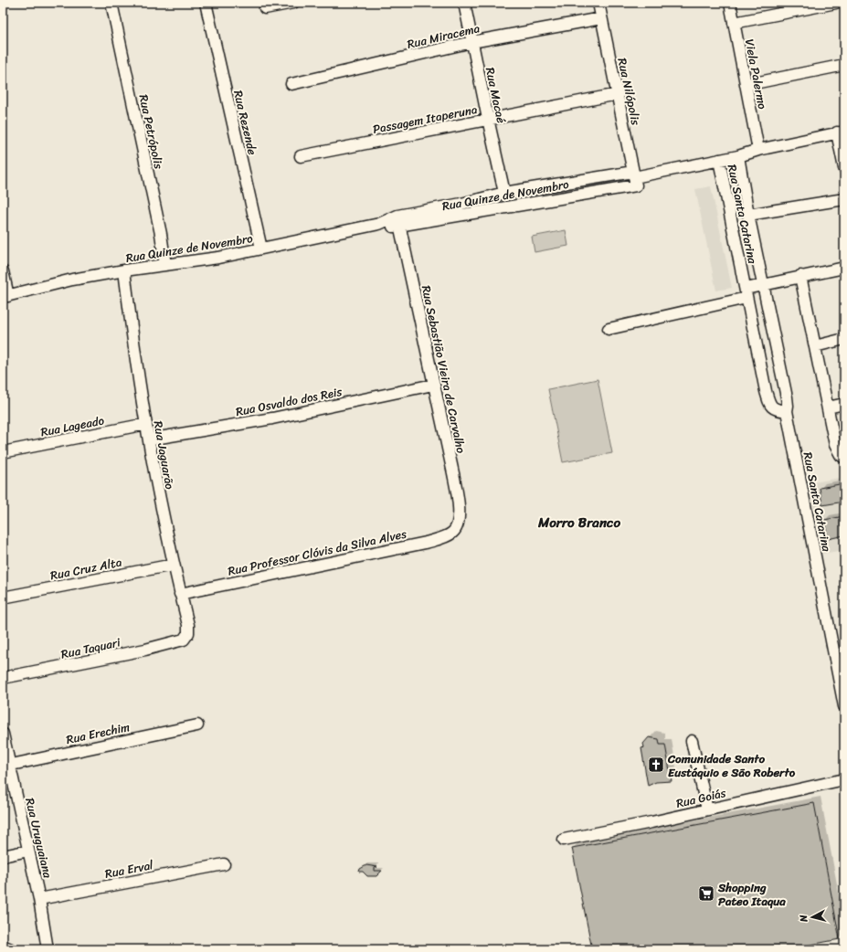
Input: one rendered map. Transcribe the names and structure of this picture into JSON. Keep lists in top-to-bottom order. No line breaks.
{"streets":{"street":["Rua Miracema","Viela Palermo","Rua Nilópolis","Rua Macaé","Passagem Itaperuna","Rua Rezende","Rua Petrópolis","Rua Quinze de Novembro","Rua Santa Catarina","Rua Sebastião Vieira de Carvalho","Rua Osvaldo dos Reis","Rua Lageado","Rua Jaguarão","Rua Professor Clóvis da Silva Alves","Rua Cruz Alta","Rua Taquari","Rua Erechim","Rua Goiás","Rua Uruguaiana","Rua Erval"]},"crossings":[["Rua Miracema","Rua Nilópolis"],["Rua Miracema","Rua Macaé"],["Viela Palermo","Rua Quinze de Novembro"],["Rua Nilópolis","Passagem Itaperuna"],["Rua Nilópolis","Rua Quinze de Novembro"],["Rua Macaé","Passagem Itaperuna"],["Rua Macaé","Rua Quinze de Novembro"],["Rua Rezende","Rua Quinze de Novembro"],["Rua Petrópolis","Rua Quinze de Novembro"],["Rua Quinze de Novembro","Rua Santa Catarina"],["Rua Quinze de Novembro","Rua Sebastião Vieira de Carvalho"],["Rua Quinze de Novembro","Rua Jaguarão"],["Rua Sebastião Vieira de Carvalho","Rua Osvaldo dos Reis"],["Rua Sebastião Vieira de Carvalho","Rua Professor Clóvis da Silva Alves"],["Rua Osvaldo dos Reis","Rua Jaguarão"],["Rua Lageado","Rua Jaguarão"],["Rua Jaguarão","Rua Professor Clóvis da Silva Alves"],["Rua Jaguarão","Rua Cruz Alta"],["Rua Jaguarão","Rua Taquari"],["Rua Erechim","Rua Uruguaiana"],["Rua Uruguaiana","Rua Erval"]],"districts":["Morro Branco"],"places":{"church":["Comunidade Santo Eustáquio e São Roberto"],"supermarket":["Shopping Pateo Itaqua"]},"north":"left"}
